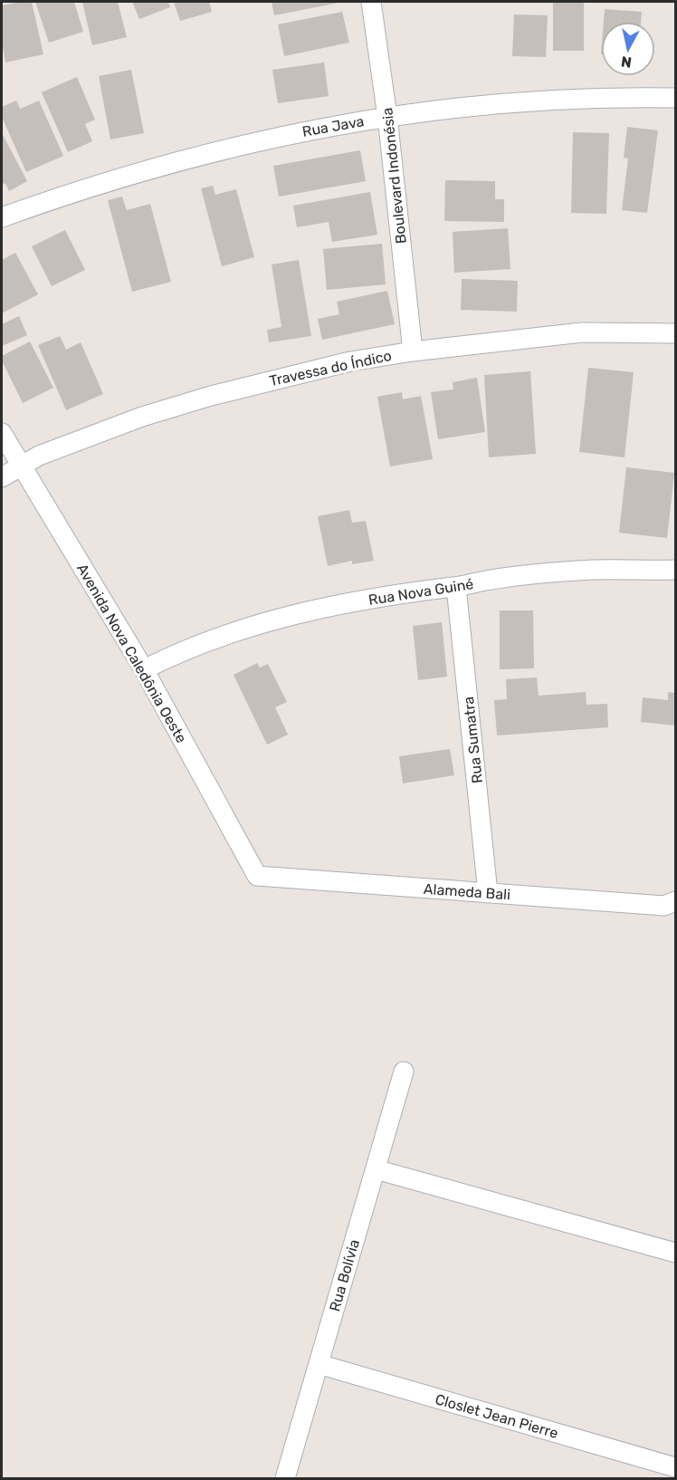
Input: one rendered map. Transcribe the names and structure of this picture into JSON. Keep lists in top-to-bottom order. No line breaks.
{"streets":{"street":["Rua Java","Boulevard Indonésia","Travessa do Índico","Rua Nova Guiné","Avenida Nova Caledônia Oeste","Rua Sumatra","Alameda Bali","Rua Bolívia","Closlet Jean Pierre"]},"crossings":[["Rua Java","Boulevard Indonésia"],["Boulevard Indonésia","Travessa do Índico"],["Travessa do Índico","Avenida Nova Caledônia Oeste"],["Rua Nova Guiné","Avenida Nova Caledônia Oeste"],["Rua Nova Guiné","Rua Sumatra"],["Avenida Nova Caledônia Oeste","Alameda Bali"],["Rua Sumatra","Alameda Bali"],["Rua Bolívia","Closlet Jean Pierre"]],"north":"bottom"}
